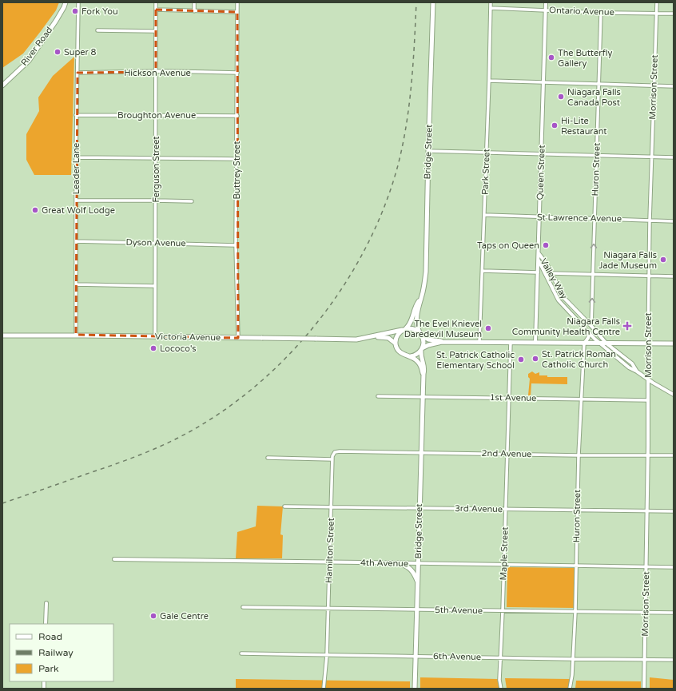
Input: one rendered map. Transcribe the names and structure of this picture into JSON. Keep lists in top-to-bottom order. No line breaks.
{"streets":{"main road":["River Road","Bridge Street","Victoria Avenue"],"street":["Ontario Avenue","Hickson Avenue","Morrison Street","Broughton Avenue","Leader Lane","Ferguson Street","Huron Street","Buttrey Street","Park Street","Queen Street","St Lawrence Avenue","Dyson Avenue","Valley Way","1st Avenue","2nd Avenue","3rd Avenue","Hamilton Street","Maple Street","4th Avenue","5th Avenue","6th Avenue"]},"crossings":[["Ontario Avenue","Morrison Street"],["Ontario Avenue","Huron Street"],["Ontario Avenue","Park Street"],["Ontario Avenue","Queen Street"],["Hickson Avenue","Leader Lane"],["Hickson Avenue","Ferguson Street"],["Hickson Avenue","Buttrey Street"],["Morrison Street","St Lawrence Avenue"],["Morrison Street","Valley Way"],["Morrison Street","1st Avenue"],["Morrison Street","2nd Avenue"],["Morrison Street","3rd Avenue"],["Morrison Street","4th Avenue"],["Morrison Street","5th Avenue"],["Morrison Street","6th Avenue"],["Broughton Avenue","Leader Lane"],["Broughton Avenue","Ferguson Street"],["Broughton Avenue","Buttrey Street"],["Bridge Street","Victoria Avenue"],["Bridge Street","1st Avenue"],["Bridge Street","2nd Avenue"],["Bridge Street","3rd Avenue"],["Bridge Street","4th Avenue"],["Bridge Street","5th Avenue"],["Bridge Street","6th Avenue"],["Leader Lane","Dyson Avenue"],["Leader Lane","Victoria Avenue"],["Ferguson Street","Dyson Avenue"],["Ferguson Street","Victoria Avenue"],["Huron Street","St Lawrence Avenue"],["Huron Street","Valley Way"],["Huron Street","1st Avenue"],["Huron Street","2nd Avenue"],["Huron Street","3rd Avenue"],["Huron Street","4th Avenue"],["Huron Street","5th Avenue"],["Huron Street","6th Avenue"],["Buttrey Street","Dyson Avenue"],["Buttrey Street","Victoria Avenue"],["Park Street","St Lawrence Avenue"],["Queen Street","St Lawrence Avenue"],["Queen Street","Valley Way"],["1st Avenue","Maple Street"],["2nd Avenue","Hamilton Street"],["2nd Avenue","Maple Street"],["3rd Avenue","Hamilton Street"],["3rd Avenue","Maple Street"],["Hamilton Street","4th Avenue"],["Hamilton Street","5th Avenue"],["Hamilton Street","6th Avenue"],["Maple Street","4th Avenue"],["Maple Street","5th Avenue"],["Maple Street","6th Avenue"]],"places":{"other":["Fork You","Super 8","The Butterfly Gallery","Niagara Falls Canada Post","Hi-Lite Restaurant","Great Wolf Lodge","Taps on Queen","Niagara Falls Jade Museum","The Evel Knievel Daredevil Museum","Lococo's","St. Patrick Roman Catholic Church","St. Patrick Catholic Elementary School","Gale Centre"],"health":["Niagara Falls Community Health Centre"]},"legend":["Road","Railway","Park"]}
